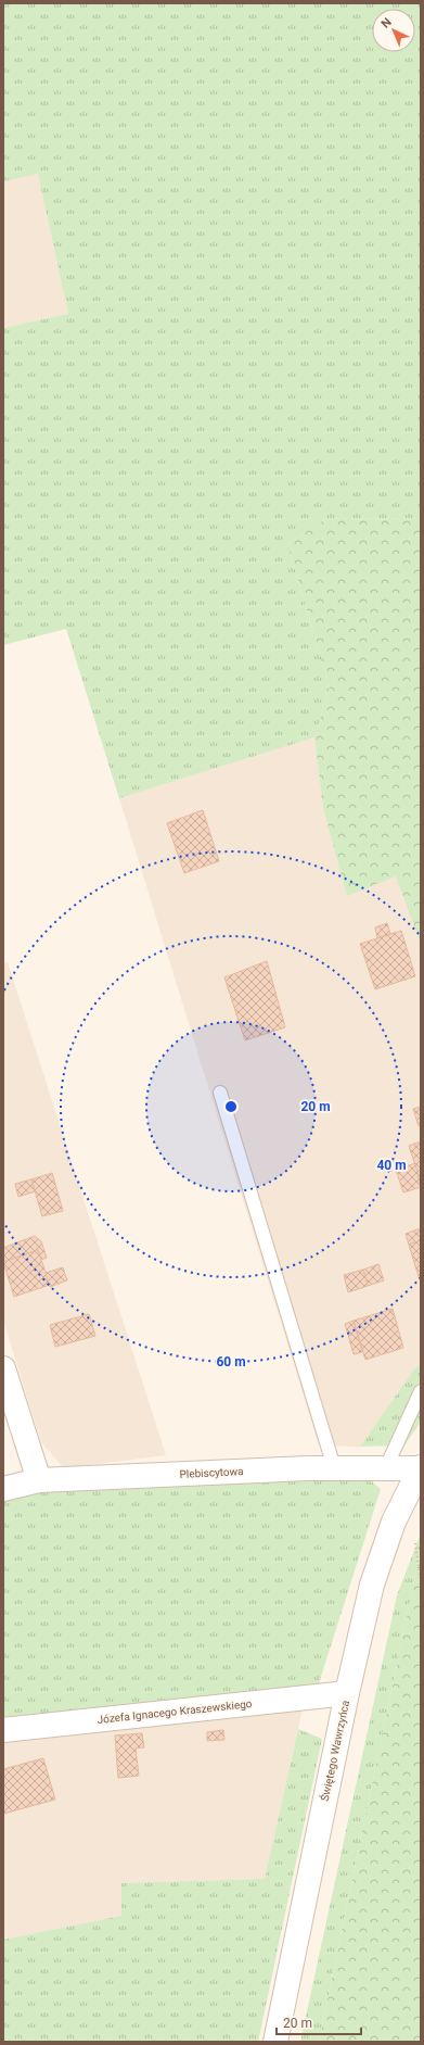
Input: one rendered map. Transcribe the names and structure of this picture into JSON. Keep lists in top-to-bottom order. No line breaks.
{"streets":{"street":["Plebiscytowa","Józefa Ignacego Kraszewskiego","Świętego Wawrzyńca"]},"crossings":[["Plebiscytowa","Świętego Wawrzyńca"],["Józefa Ignacego Kraszewskiego","Świętego Wawrzyńca"]],"scale_bar":"20 m","north":"top left","rings":["20 m","40 m","60 m"]}
